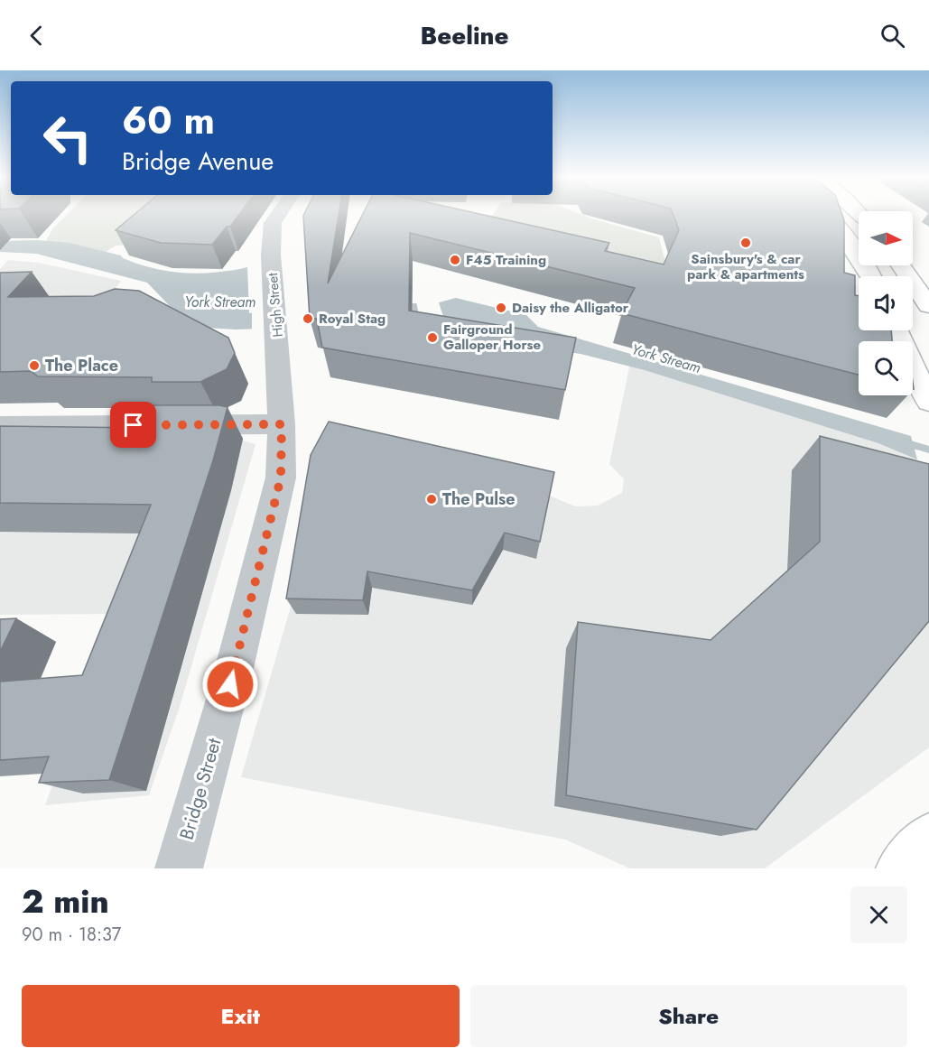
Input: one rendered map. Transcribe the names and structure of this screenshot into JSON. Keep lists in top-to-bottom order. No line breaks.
{"streets":{"street":["High Street","Bridge Street"]},"crossings":[["High Street","Bridge Street"]],"water":["York Stream"],"places":["Sainsbury's & car park & apartments","F45 Training","Daisy the Alligator","Royal Stag","Fairground Galloper Horse","The Place","The Pulse"],"north":"right","page":{"header":"Beeline","turn":["60 m","Bridge Avenue"],"heading":["2 min","90 m · 18:37"],"buttons":["Exit","Share"]}}
